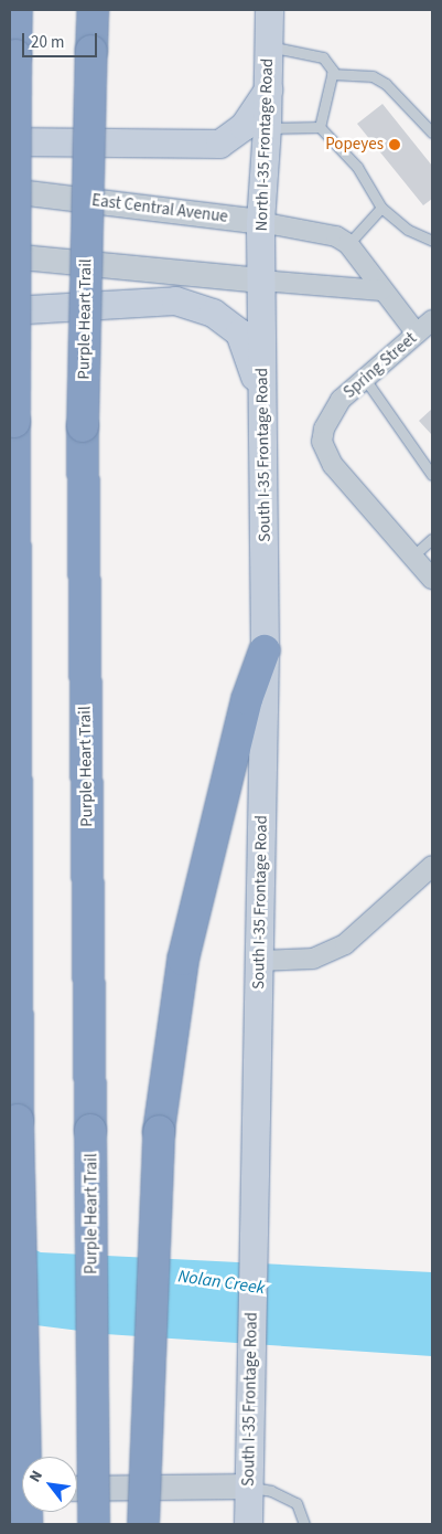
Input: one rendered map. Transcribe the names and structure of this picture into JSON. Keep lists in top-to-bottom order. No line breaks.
{"streets":{"highway":["Purple Heart Trail"],"main road":["North I-35 Frontage Road","South I-35 Frontage Road"],"street":["East Central Avenue","Spring Street"]},"crossings":[["North I-35 Frontage Road","East Central Avenue"],["North I-35 Frontage Road","South I-35 Frontage Road"],["East Central Avenue","Spring Street"]],"water":["Nolan Creek"],"places":["Popeyes"],"scale_bar":"20 m","north":"top left"}
